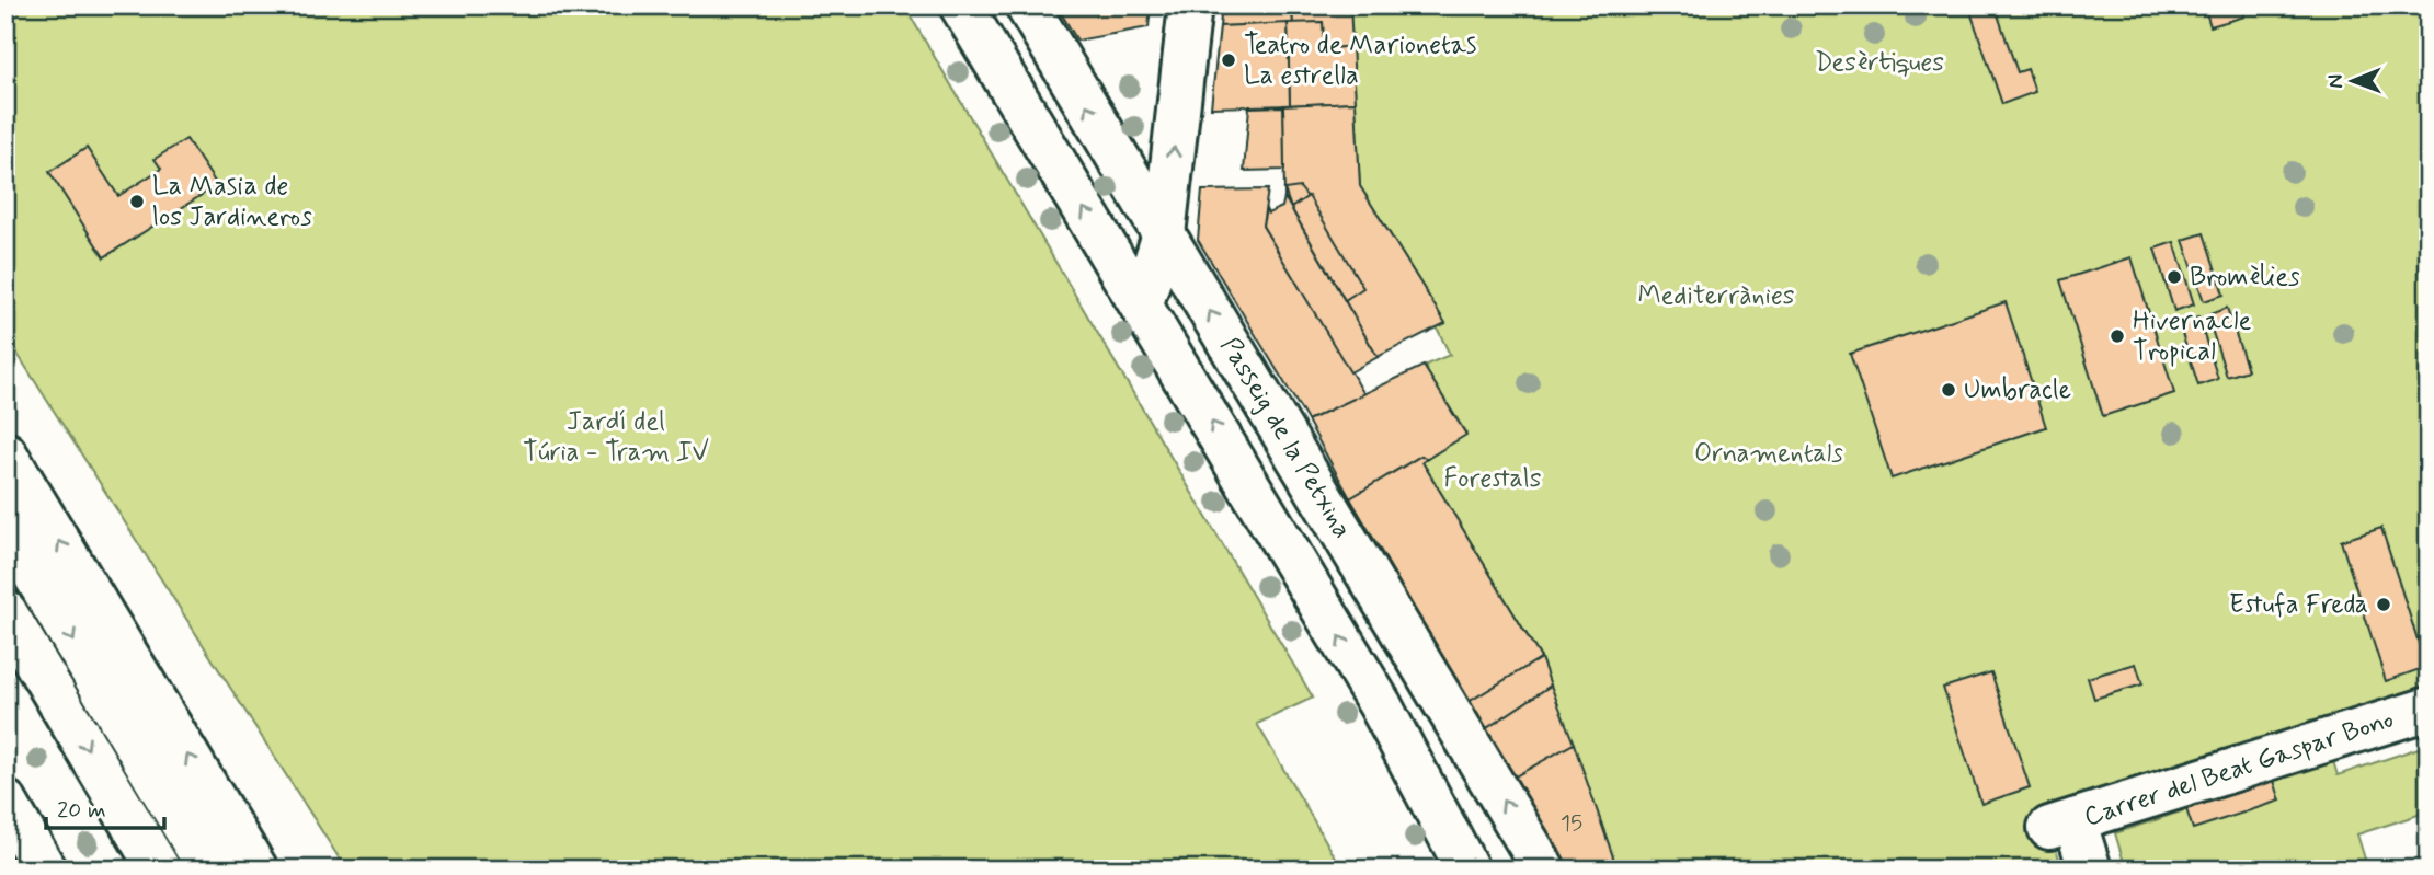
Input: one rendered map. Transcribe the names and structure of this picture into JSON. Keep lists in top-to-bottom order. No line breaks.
{"streets":{"street":["Passeig de la Petxina","Carrer del Beat Gaspar Bono"]},"one_way":["Passeig de la Petxina"],"parks":["Desèrtiques","Mediterrànies","Jardí del Túria - Tram IV","Ornamentals","Forestals"],"places":["Teatro de Marionetas La estrella","La Masia de los Jardineros","Bromèlies","Hivernacle Tropical","Umbracle","Estufa Freda"],"house_numbers":["15"],"scale_bar":"20 m","north":"left"}
